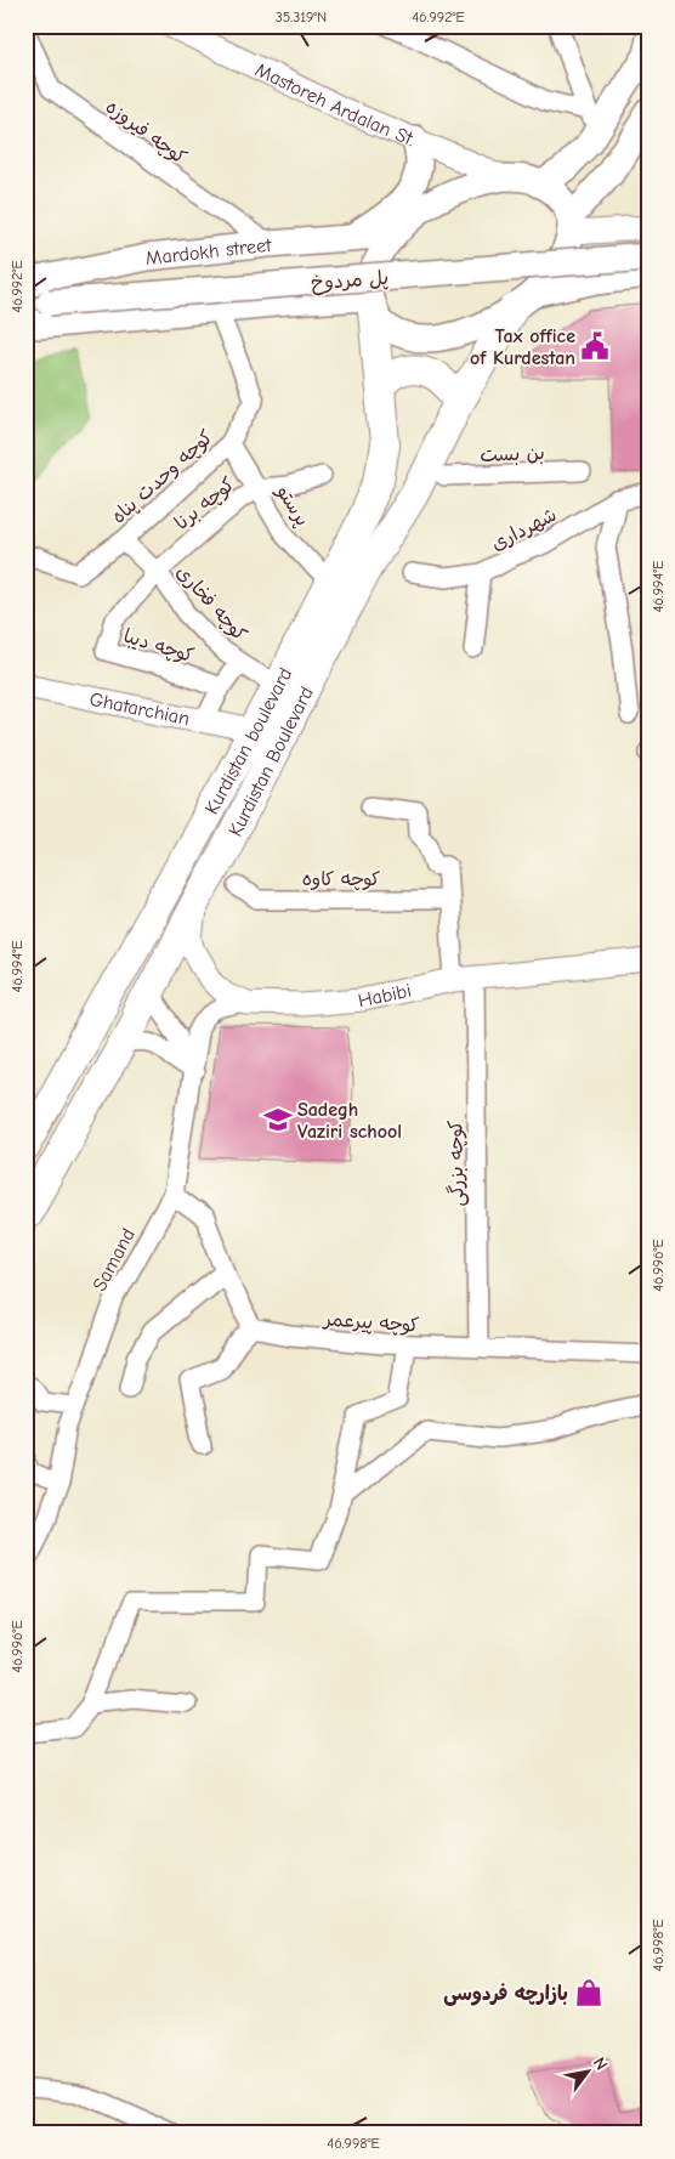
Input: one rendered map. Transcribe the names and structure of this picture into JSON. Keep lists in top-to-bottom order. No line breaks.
{"streets":{"main road":["Mardokh street","پل مردوخ","Kurdistan boulevard","Kurdistan Boulevard"],"street":["Mastoreh Ardalan St.","کوچه فیروزه","بن بست","کوچه وحدت پناه","کوچه برنا","پرستو","شهرداری","کوچه فخاری","کوچه دیبا","Ghatarchian","کوچه کاوه","Habibi","کوچه بزرگی","Samand","کوچه پیرعمر"]},"crossings":[["Mastoreh Ardalan St.","Mardokh street"],["Mastoreh Ardalan St.","Kurdistan boulevard"],["Mastoreh Ardalan St.","Kurdistan Boulevard"],["کوچه فیروزه","Mardokh street"],["Mardokh street","Kurdistan boulevard"],["Mardokh street","Kurdistan Boulevard"],["کوچه وحدت پناه","پرستو"],["کوچه وحدت پناه","کوچه فخاری"],["کوچه برنا","پرستو"],["کوچه برنا","کوچه فخاری"],["کوچه برنا","کوچه دیبا"],["پرستو","Kurdistan boulevard"],["کوچه فخاری","کوچه دیبا"],["کوچه فخاری","Kurdistan boulevard"],["Ghatarchian","Kurdistan boulevard"],["Kurdistan boulevard","Kurdistan Boulevard"],["Kurdistan Boulevard","Habibi"],["کوچه کاوه","کوچه بزرگی"],["Habibi","کوچه بزرگی"],["Habibi","Samand"],["کوچه بزرگی","کوچه پیرعمر"]],"places":{"public building":["Tax office of Kurdestan"],"school or university":["Sadegh Vaziri school"],"shop":["بازارچه فردوسی"]},"north":"top right","coordinates":["35.319°N","46.992°E","46.994°E","46.996°E","46.998°E"]}
